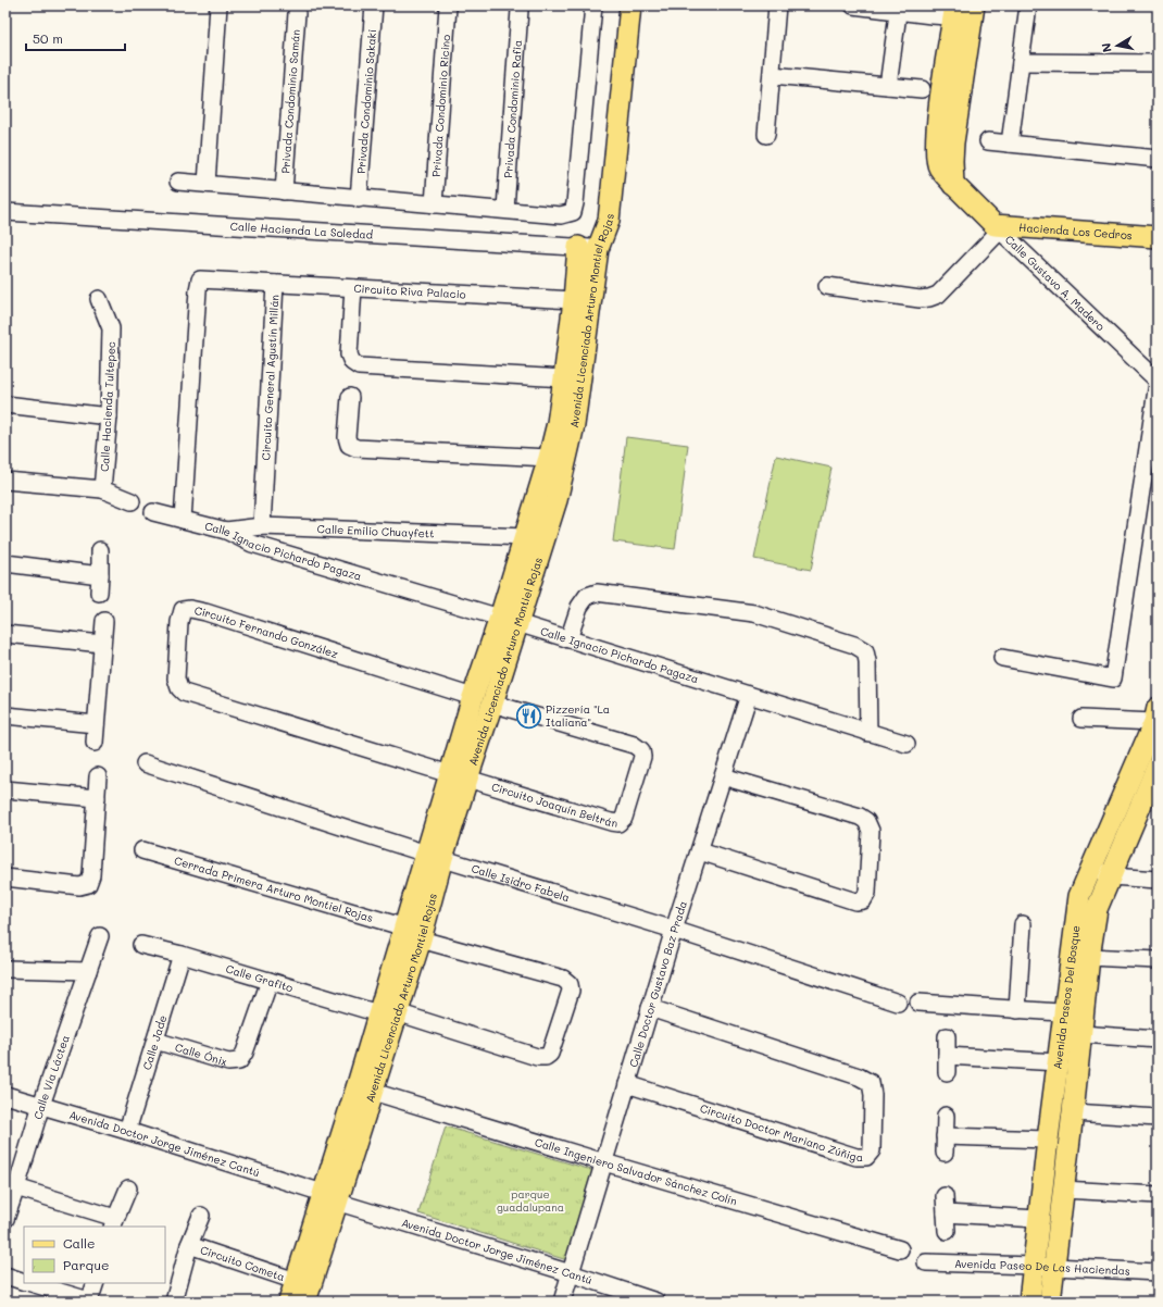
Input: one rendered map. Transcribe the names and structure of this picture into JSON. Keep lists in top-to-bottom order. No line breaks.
{"streets":{"main road":["Hacienda Los Cedros","Calle Gustavo A. Madero","Avenida Licenciado Arturo Montiel Rojas","Avenida Paseos Del Bosque"],"street":["Privada Condominio Samán","Privada Condominio Sakaki","Privada Condominio Ricino","Privada Condominio Rafia","Calle Hacienda La Soledad","Circuito Riva Palacio","Circuito General Agustín Millán","Calle Hacienda Tultepec","Calle Emilio Chuayfett","Calle Ignacio Pichardo Pagaza","Circuito Fernando González","Circuito Joaquín Beltrán","Calle Isidro Fabela","Cerrada Primera Arturo Montiel Rojas","Calle Grafito","Calle Doctor Gustavo Baz Prada","Calle Jade","Calle Ónix","Calle Vía Láctea","Circuito Doctor Mariano Zúñiga","Avenida Doctor Jorge Jiménez Cantú","Calle Ingeniero Salvador Sánchez Colín","Circuito Cometa","Avenida Paseo De Las Haciendas"]},"crossings":[["Calle Hacienda La Soledad","Avenida Licenciado Arturo Montiel Rojas"],["Hacienda Los Cedros","Calle Gustavo A. Madero"],["Circuito Riva Palacio","Avenida Licenciado Arturo Montiel Rojas"],["Avenida Licenciado Arturo Montiel Rojas","Calle Emilio Chuayfett"],["Avenida Licenciado Arturo Montiel Rojas","Calle Ignacio Pichardo Pagaza"],["Avenida Licenciado Arturo Montiel Rojas","Circuito Fernando González"],["Avenida Licenciado Arturo Montiel Rojas","Circuito Joaquín Beltrán"],["Avenida Licenciado Arturo Montiel Rojas","Calle Isidro Fabela"],["Avenida Licenciado Arturo Montiel Rojas","Cerrada Primera Arturo Montiel Rojas"],["Avenida Licenciado Arturo Montiel Rojas","Calle Grafito"],["Avenida Licenciado Arturo Montiel Rojas","Avenida Doctor Jorge Jiménez Cantú"],["Avenida Licenciado Arturo Montiel Rojas","Calle Ingeniero Salvador Sánchez Colín"],["Avenida Licenciado Arturo Montiel Rojas","Circuito Cometa"],["Circuito General Agustín Millán","Calle Emilio Chuayfett"],["Circuito General Agustín Millán","Calle Ignacio Pichardo Pagaza"],["Calle Emilio Chuayfett","Calle Ignacio Pichardo Pagaza"],["Calle Ignacio Pichardo Pagaza","Calle Doctor Gustavo Baz Prada"],["Circuito Fernando González","Circuito Joaquín Beltrán"],["Calle Isidro Fabela","Calle Doctor Gustavo Baz Prada"],["Cerrada Primera Arturo Montiel Rojas","Calle Grafito"],["Calle Grafito","Calle Jade"],["Calle Grafito","Calle Ónix"],["Calle Doctor Gustavo Baz Prada","Circuito Doctor Mariano Zúñiga"],["Calle Doctor Gustavo Baz Prada","Avenida Doctor Jorge Jiménez Cantú"],["Calle Doctor Gustavo Baz Prada","Calle Ingeniero Salvador Sánchez Colín"],["Avenida Paseos Del Bosque","Avenida Paseo De Las Haciendas"],["Calle Jade","Calle Ónix"],["Calle Jade","Avenida Doctor Jorge Jiménez Cantú"],["Calle Vía Láctea","Avenida Doctor Jorge Jiménez Cantú"]],"parks":["parque guadalupana"],"places":{"restaurant":["Pizzería \"La Italiana\""]},"legend":["Calle","Parque"],"scale_bar":"50 m","north":"left"}
